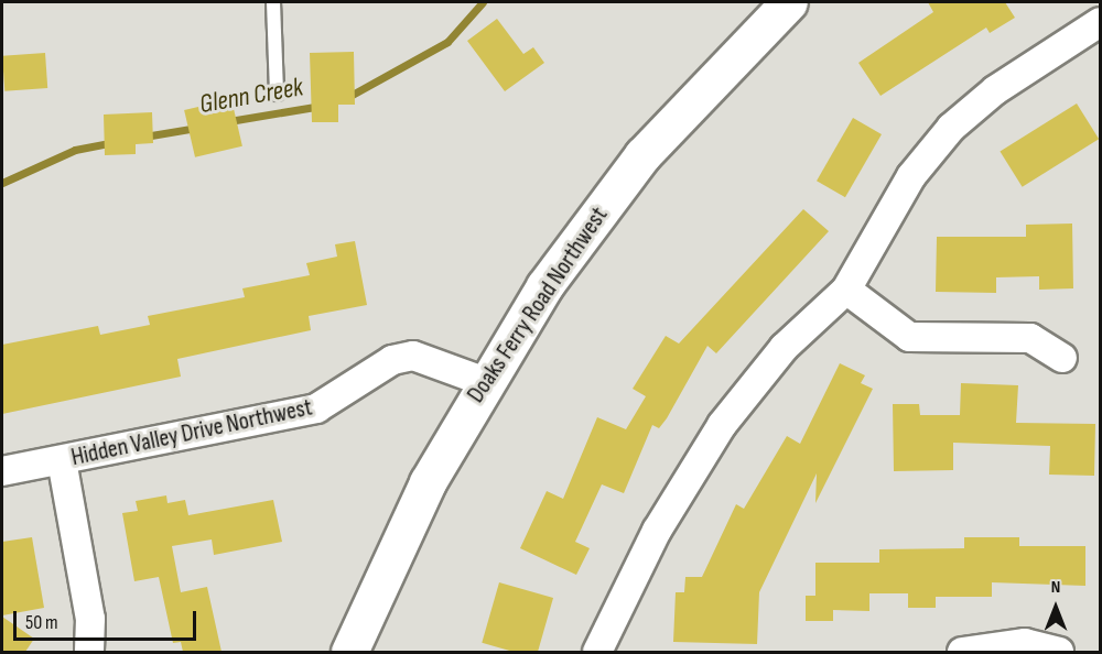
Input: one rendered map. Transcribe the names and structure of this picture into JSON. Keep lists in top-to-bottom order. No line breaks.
{"streets":{"main road":["Doaks Ferry Road Northwest"],"street":["Hidden Valley Drive Northwest"]},"crossings":[["Doaks Ferry Road Northwest","Hidden Valley Drive Northwest"]],"water":["Glenn Creek"],"scale_bar":"50 m","north":"top"}
